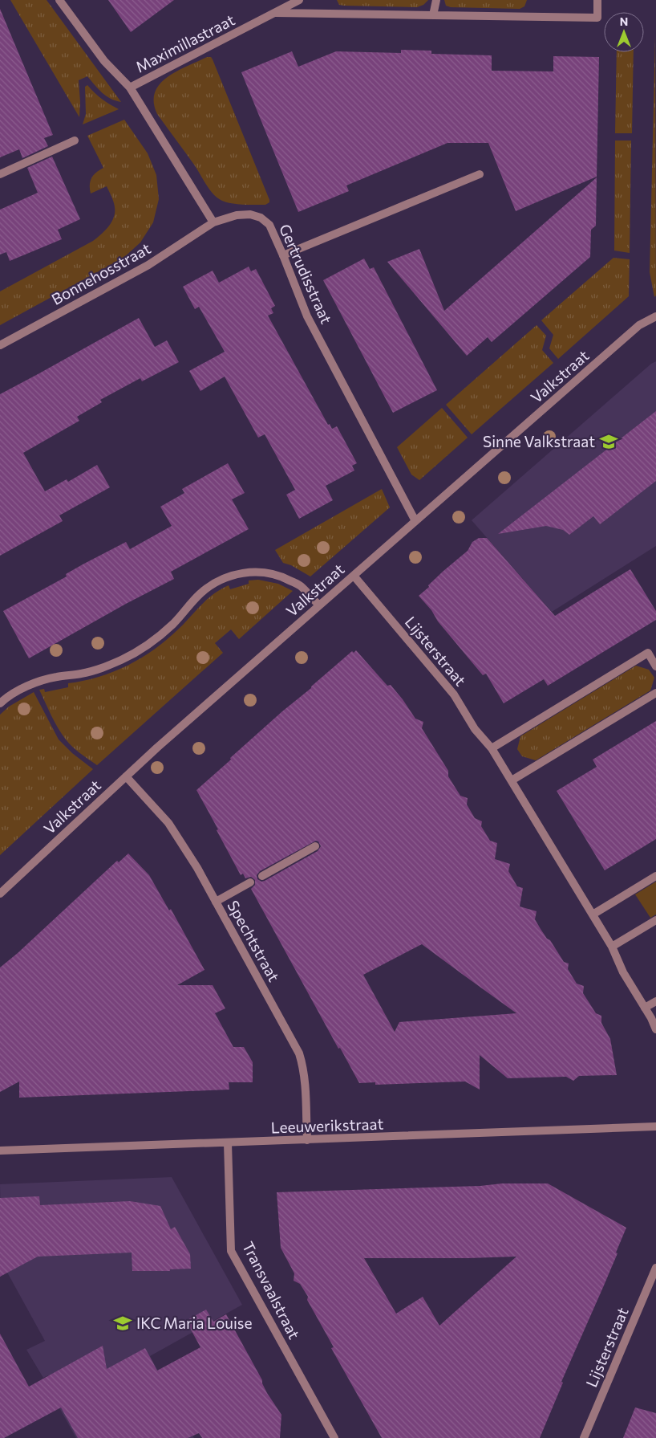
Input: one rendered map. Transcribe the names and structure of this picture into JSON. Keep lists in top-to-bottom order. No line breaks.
{"streets":{"street":["Maximillastraat","Bonnehosstraat","Gertrudisstraat","Valkstraat","Lijsterstraat","Spechtstraat","Leeuwerikstraat","Transvaalstraat"]},"crossings":[["Bonnehosstraat","Gertrudisstraat"],["Gertrudisstraat","Valkstraat"],["Valkstraat","Lijsterstraat"],["Valkstraat","Spechtstraat"],["Spechtstraat","Leeuwerikstraat"],["Leeuwerikstraat","Transvaalstraat"]],"places":{"school or university":["Sinne Valkstraat","IKC Maria Louise"]},"north":"top"}
